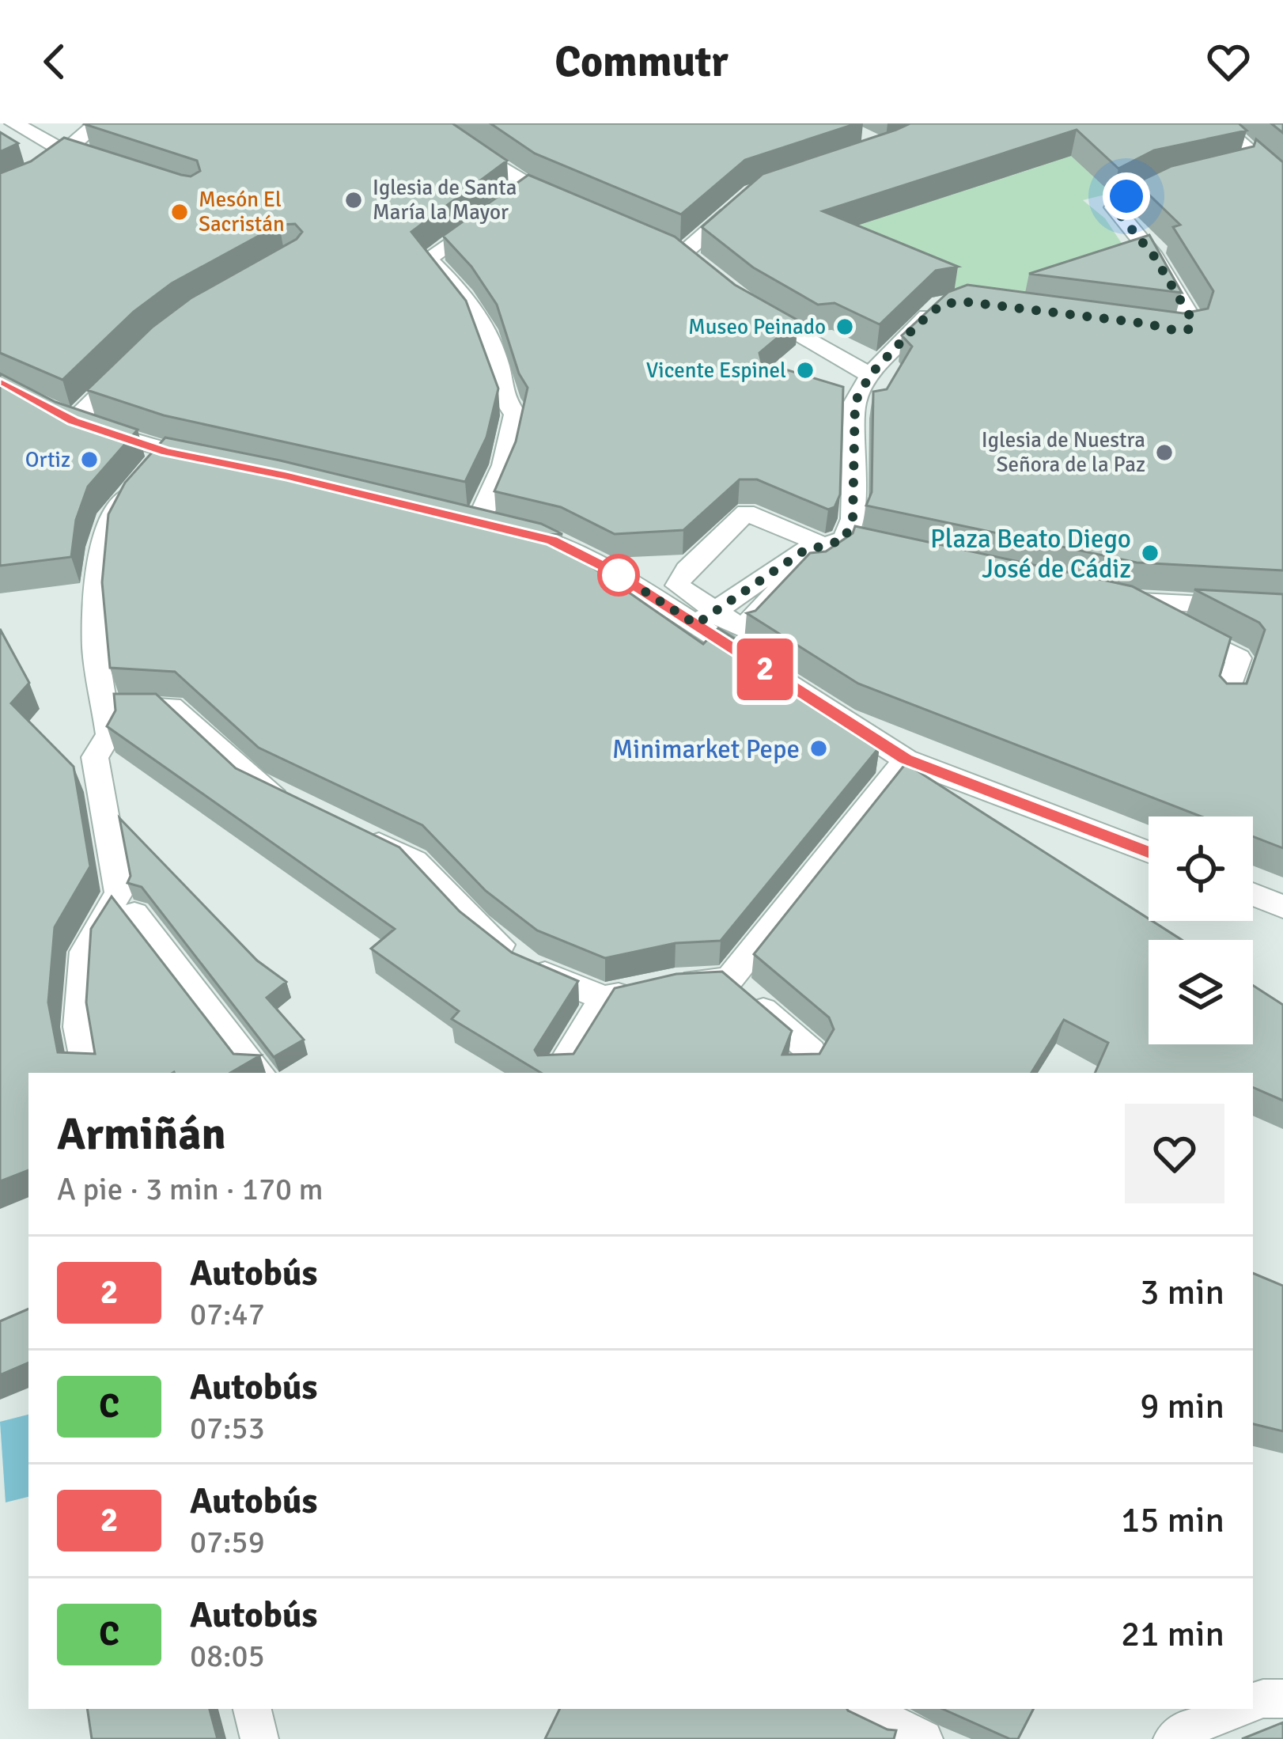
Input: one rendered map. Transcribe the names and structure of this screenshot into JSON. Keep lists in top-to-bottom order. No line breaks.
{"places":["Iglesia de Santa María la Mayor","Mesón El Sacristán","Museo Peinado","Vicente Espinel","Iglesia de Nuestra Señora de la Paz","Ortiz","Plaza Beato Diego José de Cádiz","Minimarket Pepe"],"lines":["bus line 2"],"page":{"header":"Commutr","on_map":"2","heading":["Armiñán","A pie · 3 min · 170 m"],"list":[{"mark":"2","name":"Autobús","note":"07:47","value":"3 min"},{"mark":"C","name":"Autobús","note":"07:53","value":"9 min"},{"mark":"2","name":"Autobús","note":"07:59","value":"15 min"},{"mark":"C","name":"Autobús","note":"08:05","value":"21 min"}]}}
